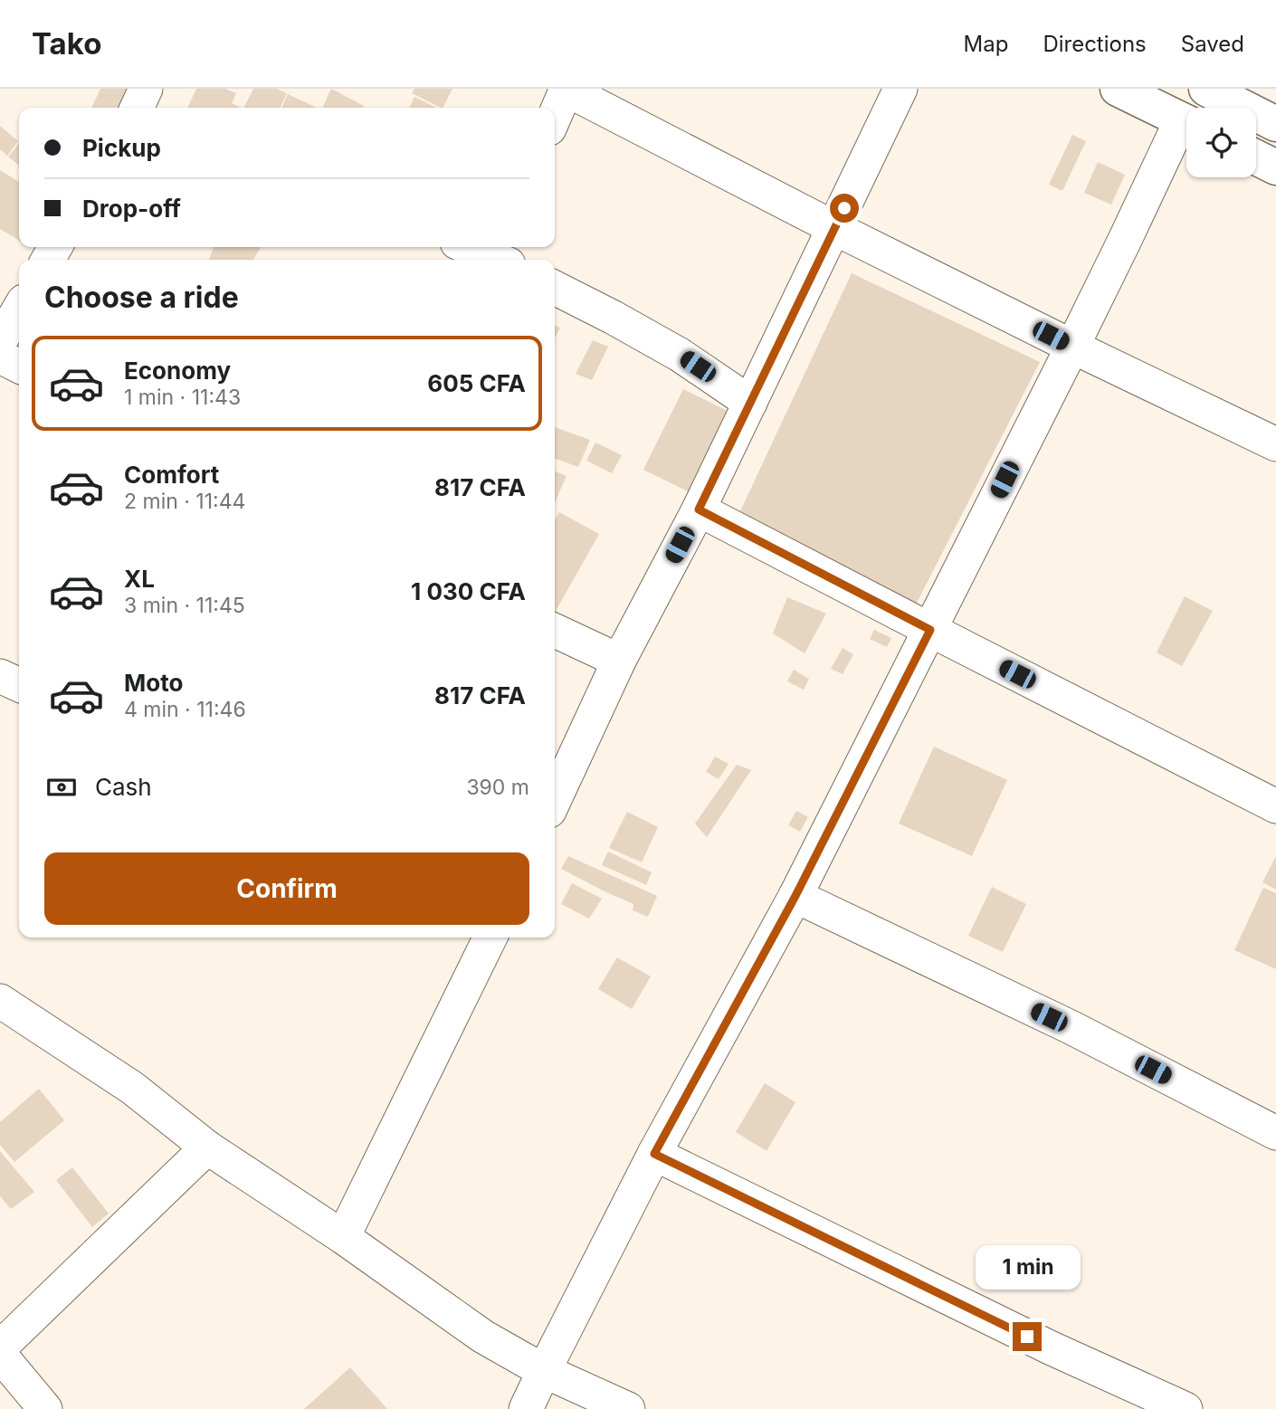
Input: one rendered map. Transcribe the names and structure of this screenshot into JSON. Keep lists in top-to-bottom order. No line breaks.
{"page":{"header":"Tako","nav":["Map","Directions","Saved"],"banner":["Pickup","Drop-off"],"heading":"Choose a ride","list":[{"name":"Economy","note":"1 min · 11:43","value":"605 CFA"},{"name":"Comfort","note":"2 min · 11:44","value":"817 CFA"},{"name":"XL","note":"3 min · 11:45","value":"1 030 CFA"},{"name":"Moto","note":"4 min · 11:46","value":"817 CFA"}],"pay":["Cash","390 m"],"buttons":"Confirm","bubble":"1 min"}}
